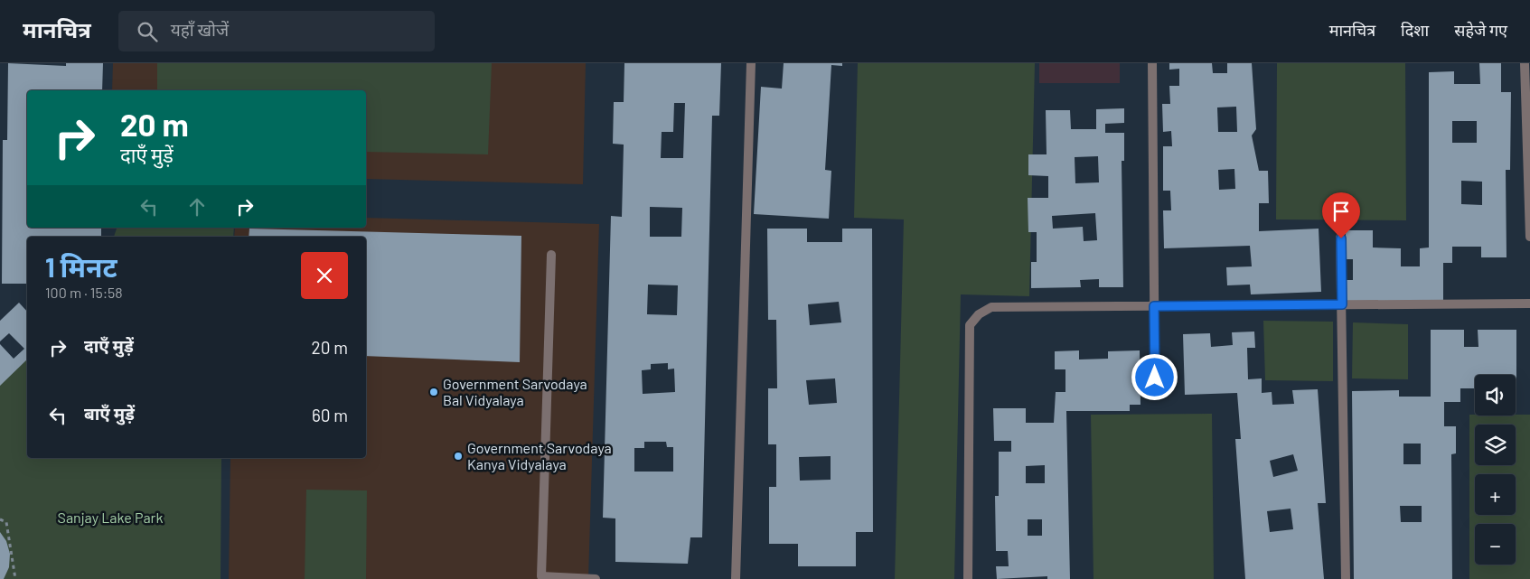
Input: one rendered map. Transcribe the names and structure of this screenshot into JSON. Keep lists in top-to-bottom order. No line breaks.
{"parks":["Sanjay Lake Park"],"places":["Government Sarvodaya Bal Vidyalaya","Government Sarvodaya Kanya Vidyalaya"],"page":{"header":"मानचित्र","search":"यहाँ खोजें","nav":["मानचित्र","दिशा","सहेजे गए"],"turn":["20 m","दाएँ मुड़ें"],"heading":["1 मिनट","100 m · 15:58"],"list":[{"name":"दाएँ मुड़ें","value":"20 m"},{"name":"बाएँ मुड़ें","value":"60 m"}],"map_buttons":["+","−"]}}
